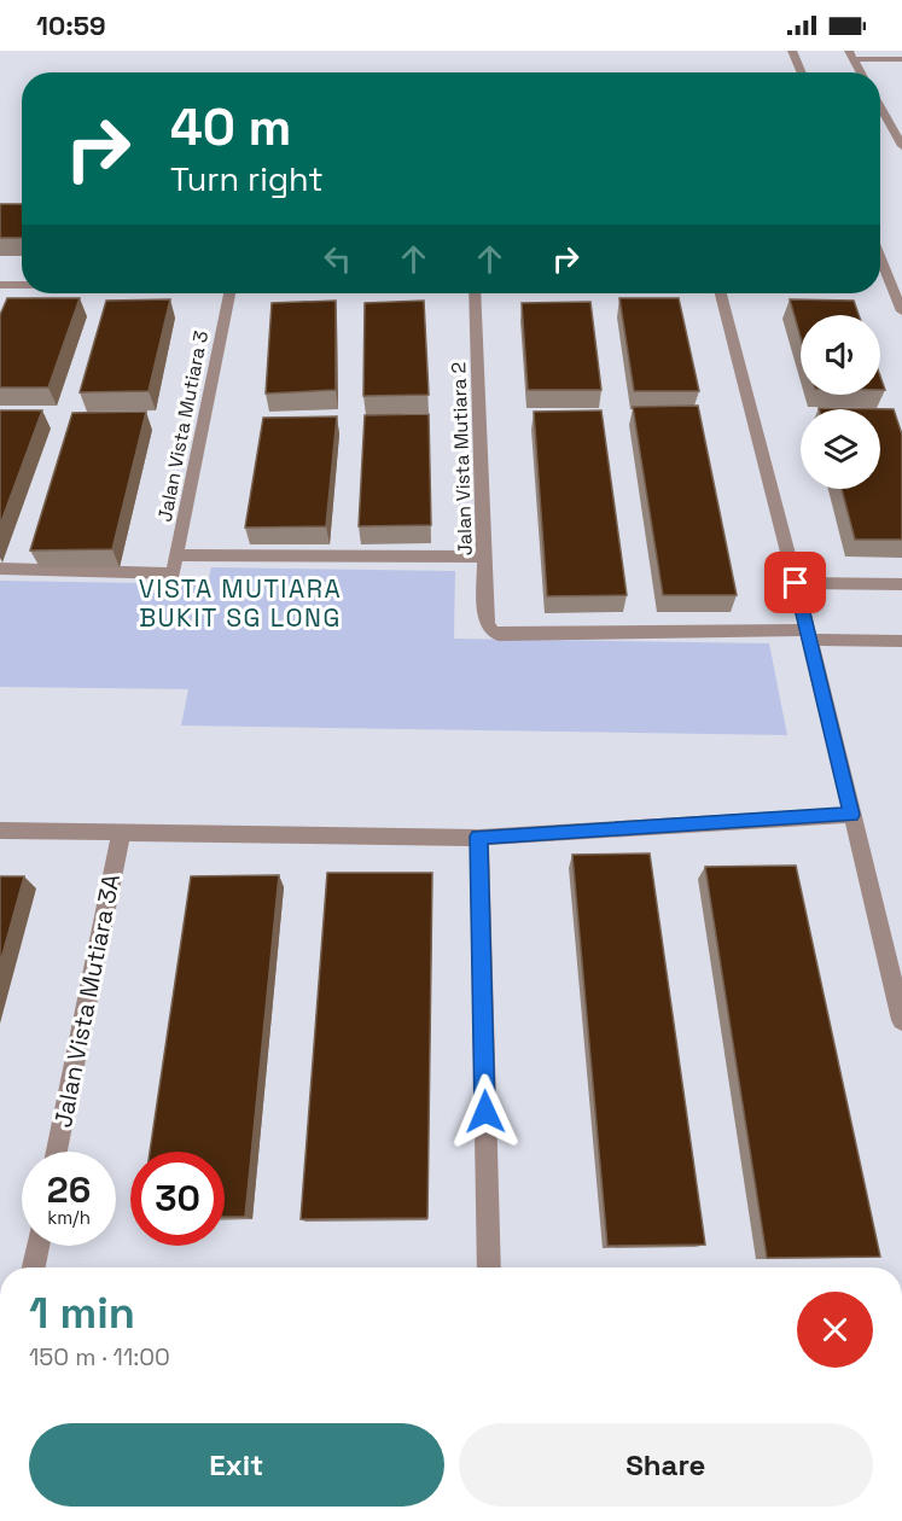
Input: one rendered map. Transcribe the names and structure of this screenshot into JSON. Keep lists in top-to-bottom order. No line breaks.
{"streets":{"street":["Jalan Vista Mutiara 3","Jalan Vista Mutiara 2","Jalan Vista Mutiara 3A"]},"districts":["VISTA MUTIARA BUKIT SG LONG"],"page":{"status":"10:59","turn":["40 m","Turn right"],"speed":"26 km/h","limit":"30","heading":["1 min","150 m · 11:00"],"buttons":["Exit","Share"]}}
